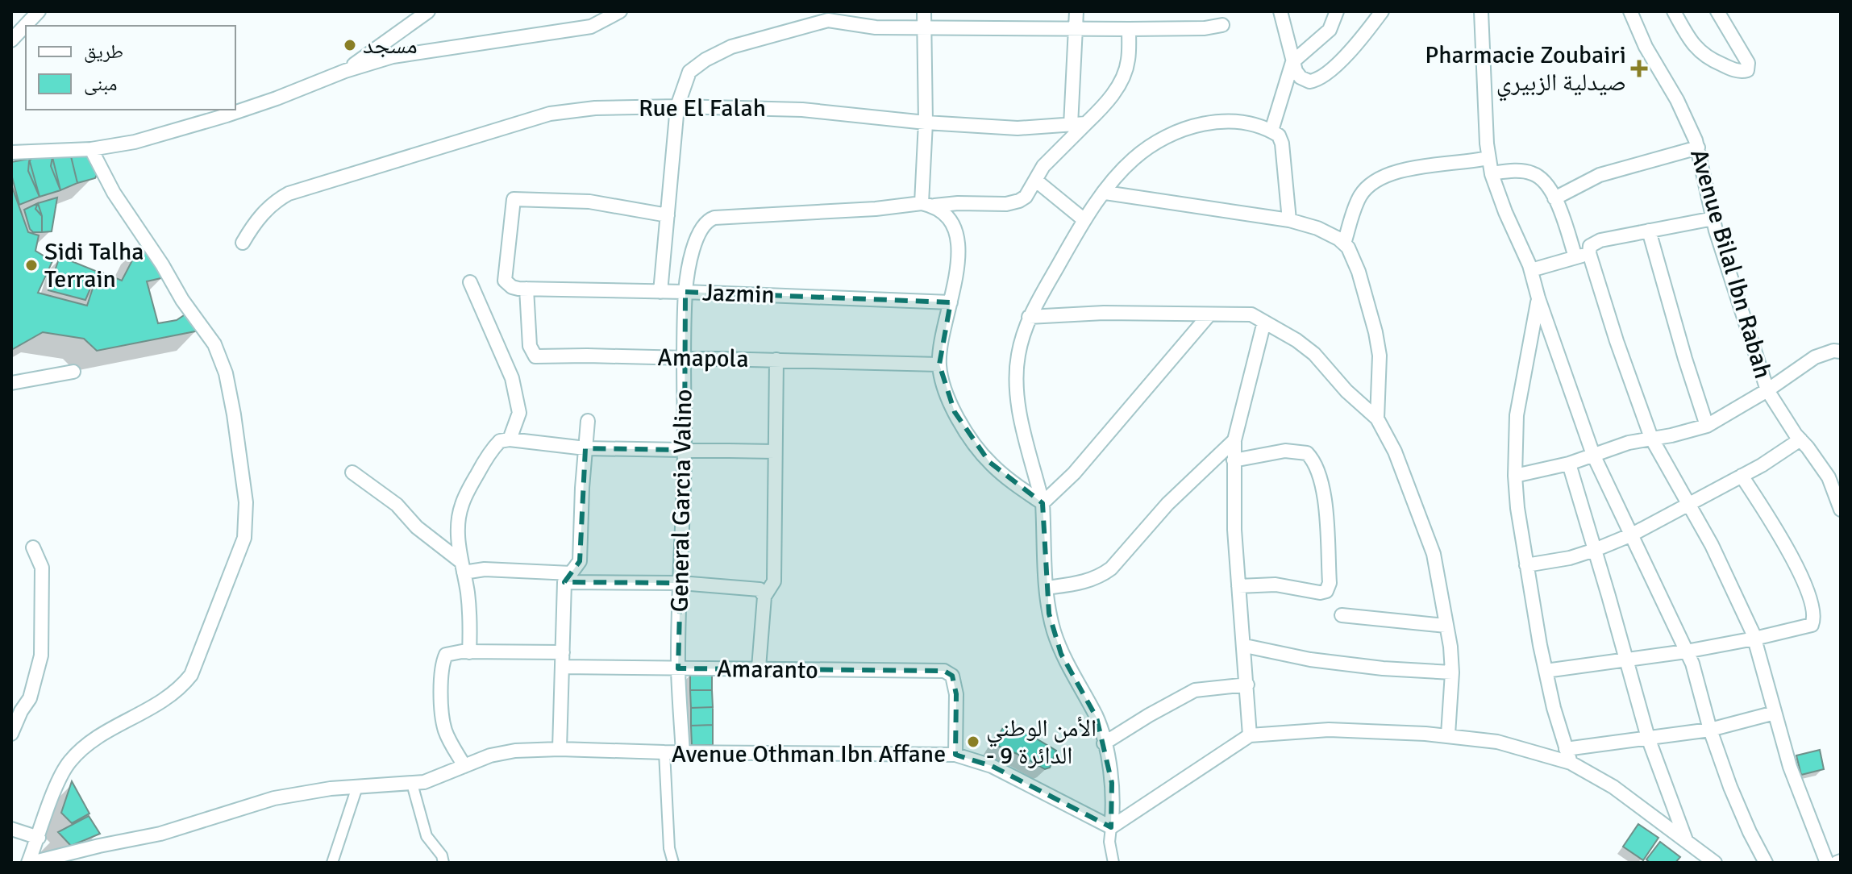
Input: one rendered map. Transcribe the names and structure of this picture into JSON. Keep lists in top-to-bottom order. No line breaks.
{"streets":{"street":["Rue El Falah","Avenue Bilal Ibn Rabah","Jazmin","Amapola","General Garcia Valino","Amaranto","Avenue Othman Ibn Affane"]},"crossings":[["Rue El Falah","General Garcia Valino"],["Jazmin","Amapola"],["Jazmin","General Garcia Valino"],["Amapola","General Garcia Valino"],["General Garcia Valino","Amaranto"],["General Garcia Valino","Avenue Othman Ibn Affane"],["Amaranto","Avenue Othman Ibn Affane"]],"places":{"other":["مسجد","Sidi Talha Terrain","الأمن الوطني - الدائرة 9"],"health":["Pharmacie Zoubairi صيدلية الزبيري"]},"legend":["طريق","مبنى"]}
